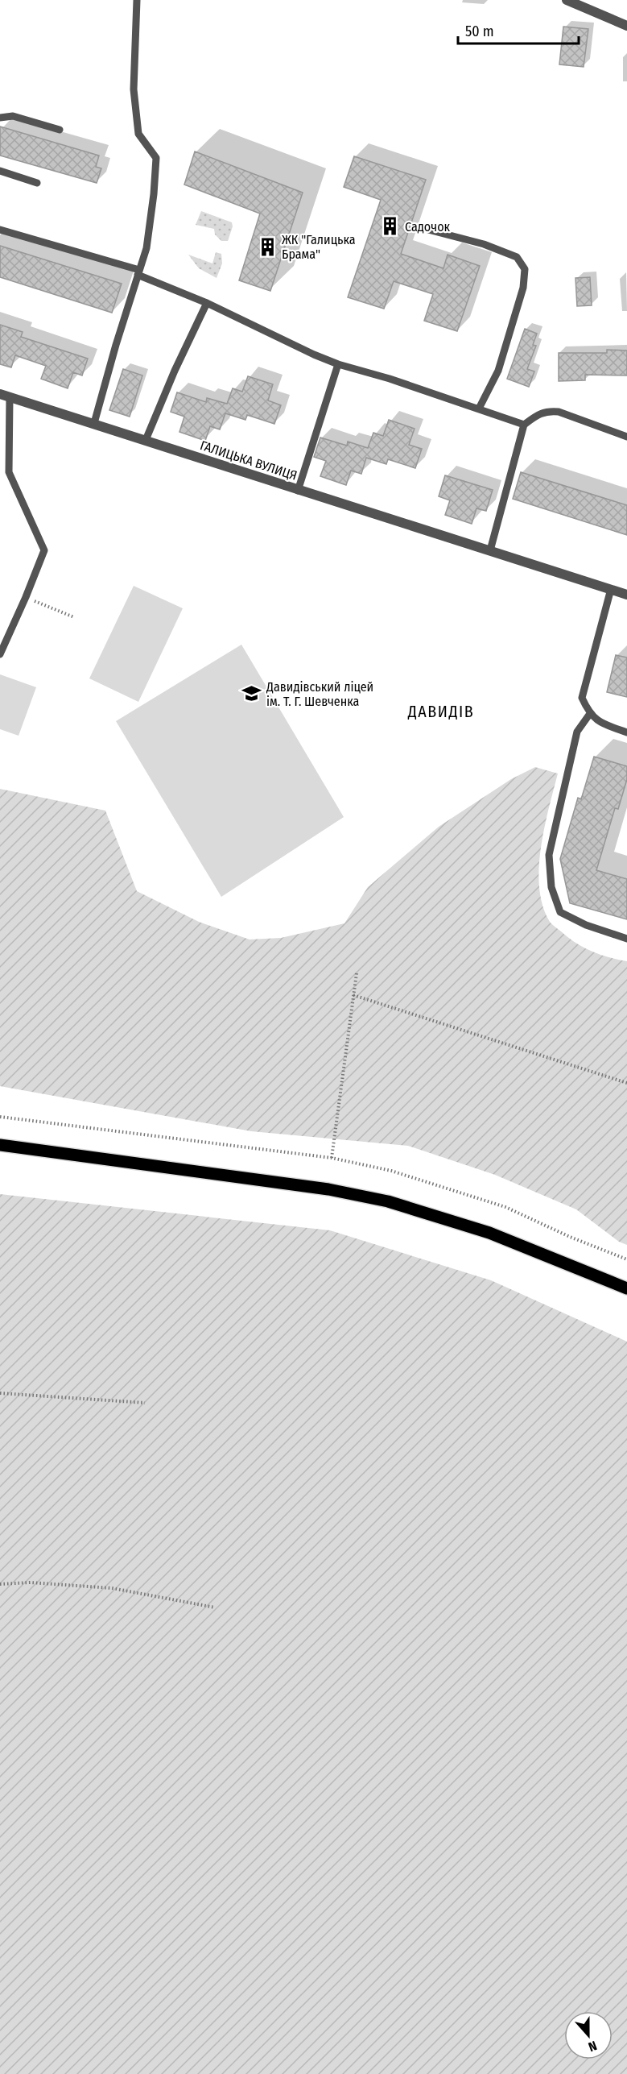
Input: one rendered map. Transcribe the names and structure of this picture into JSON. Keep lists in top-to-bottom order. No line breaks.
{"streets":{"street":["ГАЛИЦЬКА ВУЛИЦЯ"]},"districts":["ДАВИДІВ"],"places":{"building":["Садочок","ЖК \"Галицька Брама\""],"school or university":["Давидівський ліцей ім. Т. Г. Шевченка"]},"scale_bar":"50 m","north":"bottom"}
